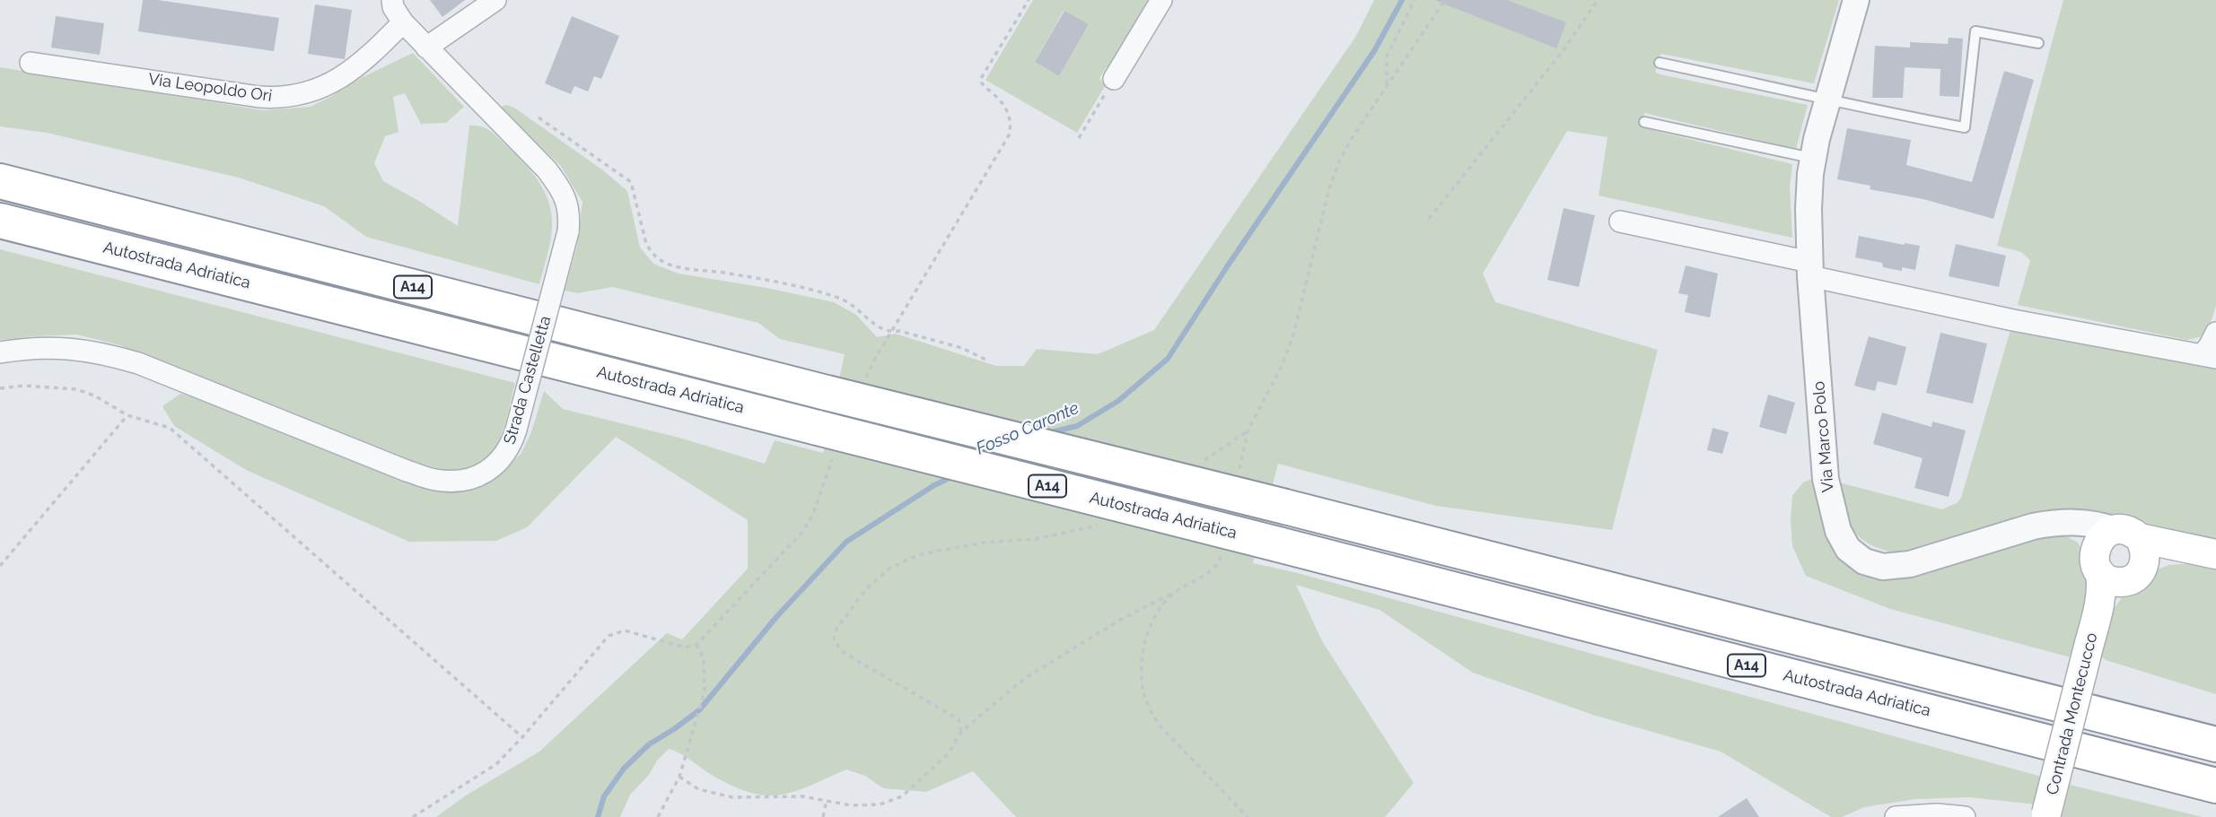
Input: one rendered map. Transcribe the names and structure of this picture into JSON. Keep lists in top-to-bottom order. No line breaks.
{"streets":{"highway":["Autostrada Adriatica","A14"],"main road":["Contrada Montecucco"],"street":["Via Leopoldo Ori","Strada Castelletta","Via Marco Polo"]},"crossings":[["Via Leopoldo Ori","Strada Castelletta"],["Via Marco Polo","Contrada Montecucco"]],"water":["Fosso Caronte"]}
